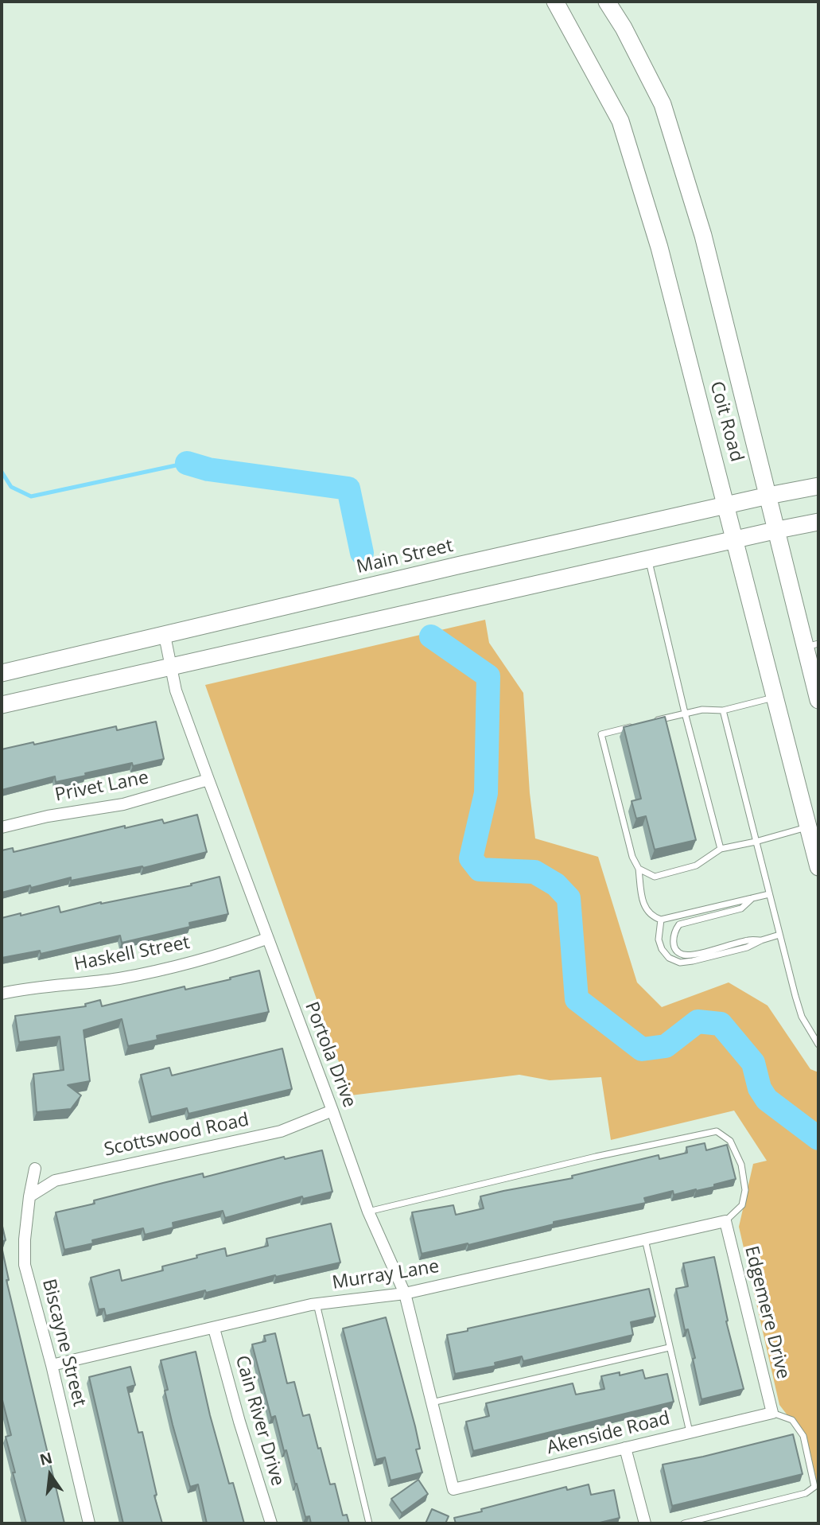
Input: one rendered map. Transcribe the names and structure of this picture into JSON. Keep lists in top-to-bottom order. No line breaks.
{"streets":{"main road":["Coit Road","Main Street"],"street":["Privet Lane","Haskell Street","Portola Drive","Scottswood Road","Murray Lane","Edgemere Drive","Biscayne Street","Cain River Drive","Akenside Road"]},"crossings":[["Coit Road","Main Street"],["Main Street","Portola Drive"],["Privet Lane","Portola Drive"],["Haskell Street","Portola Drive"],["Portola Drive","Scottswood Road"],["Portola Drive","Murray Lane"],["Portola Drive","Akenside Road"],["Scottswood Road","Biscayne Street"],["Murray Lane","Edgemere Drive"],["Murray Lane","Biscayne Street"],["Murray Lane","Cain River Drive"],["Edgemere Drive","Akenside Road"]],"north":"top"}
